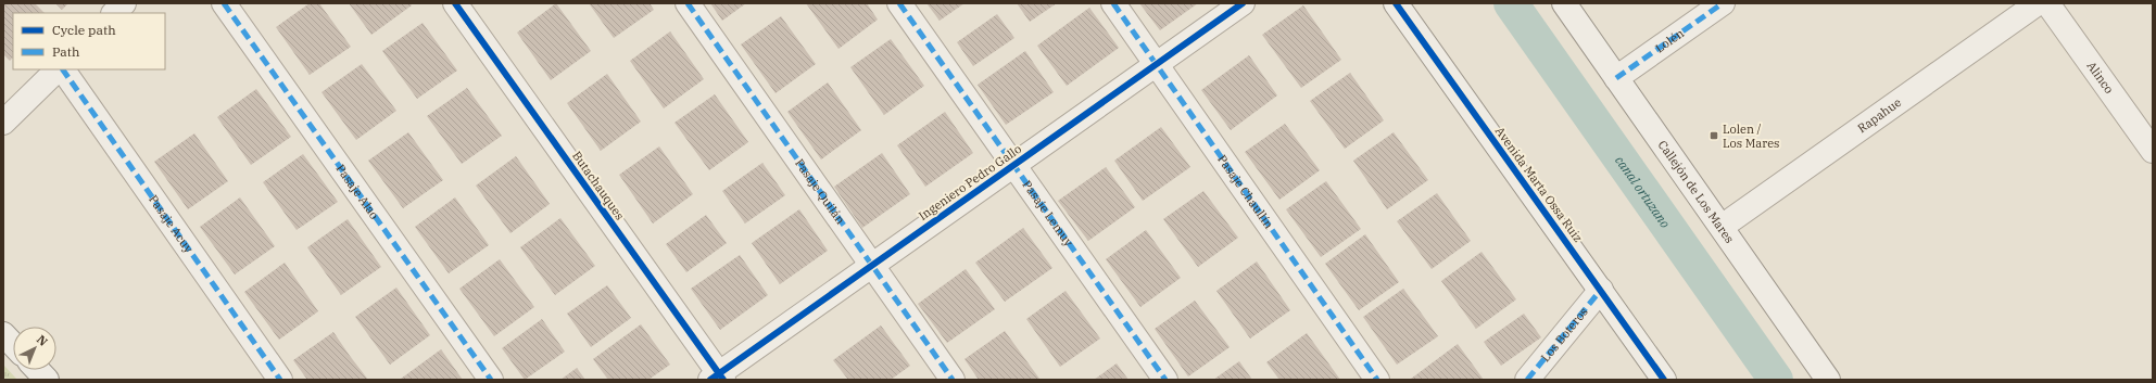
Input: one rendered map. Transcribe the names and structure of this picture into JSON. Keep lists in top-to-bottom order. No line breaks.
{"streets":{"street":["Lolén","Alinco","Rapahue","Ingeniero Pedro Gallo","Avenida Marta Ossa Ruiz","Butachauques","Pasaje Alao","Pasaje Quilán","Callejón de Los Mares","Pasaje Chaullín","Pasaje Lemuy","Pasaje Acuy","Los Boteros"]},"crossings":[["Lolén","Callejón de Los Mares"],["Rapahue","Callejón de Los Mares"],["Ingeniero Pedro Gallo","Butachauques"],["Ingeniero Pedro Gallo","Pasaje Quilán"],["Ingeniero Pedro Gallo","Pasaje Chaullín"],["Ingeniero Pedro Gallo","Pasaje Lemuy"],["Avenida Marta Ossa Ruiz","Los Boteros"]],"water":["canal ortuzano"],"places":{"transit":["Lolen / Los Mares"]},"legend":["Cycle path","Path"],"north":"top right"}
